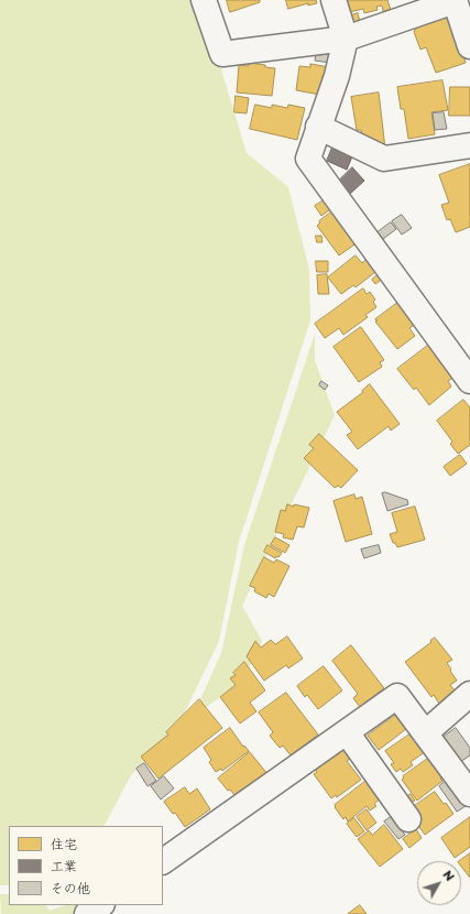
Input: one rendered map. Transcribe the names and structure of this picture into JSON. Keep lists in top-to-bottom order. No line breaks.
{"legend":["住宅","工業","その他"],"north":"top right"}
